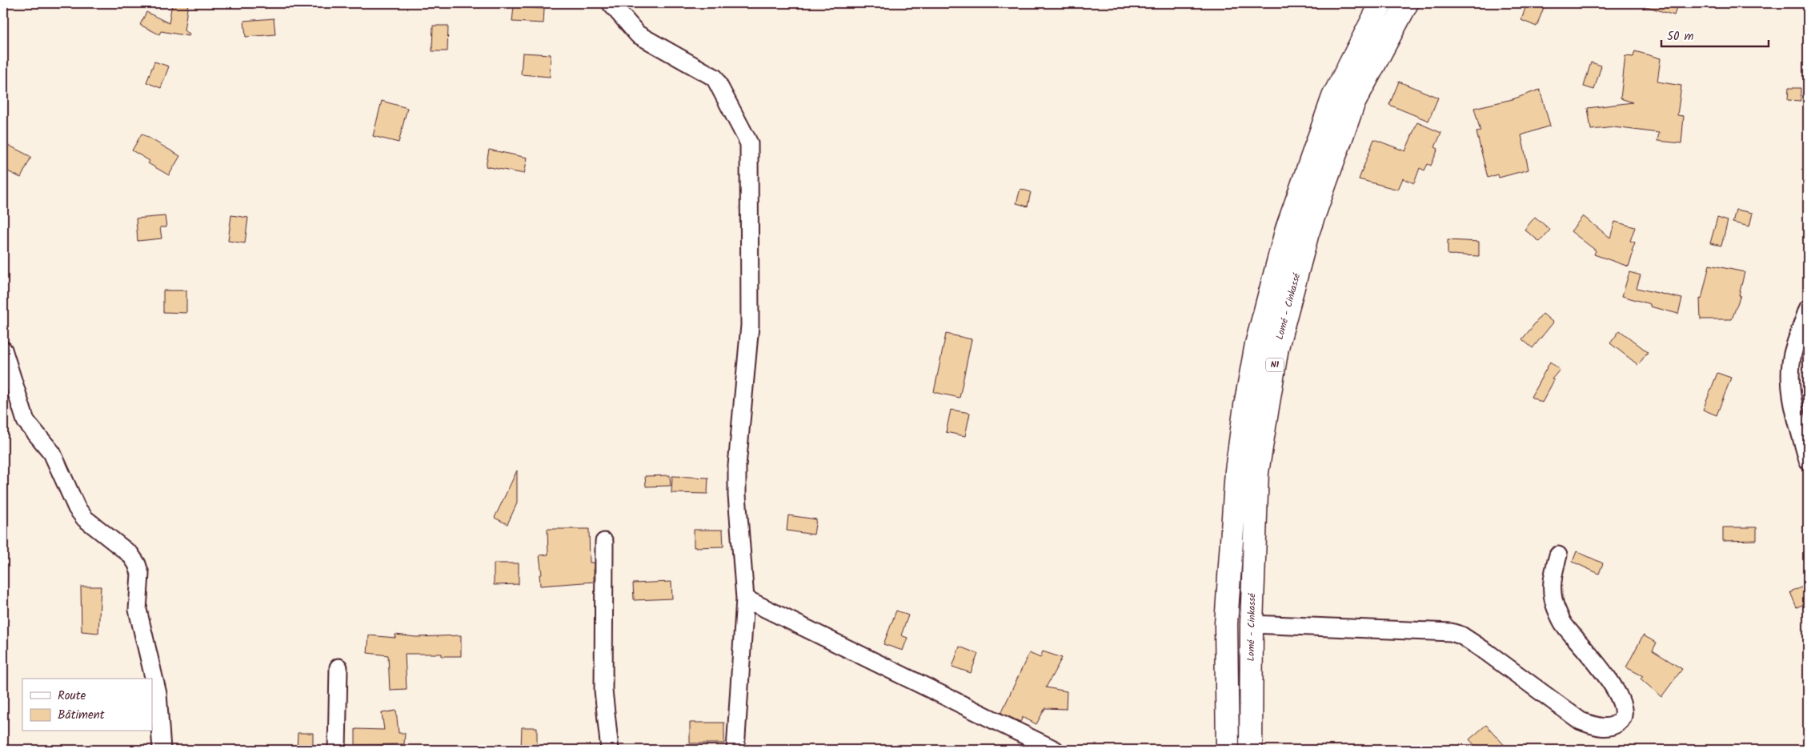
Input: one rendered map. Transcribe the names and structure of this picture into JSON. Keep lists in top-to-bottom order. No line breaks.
{"streets":{"highway":["Lomé - Cinkassé","N1"]},"legend":["Route","Bâtiment"],"scale_bar":"50 m"}
